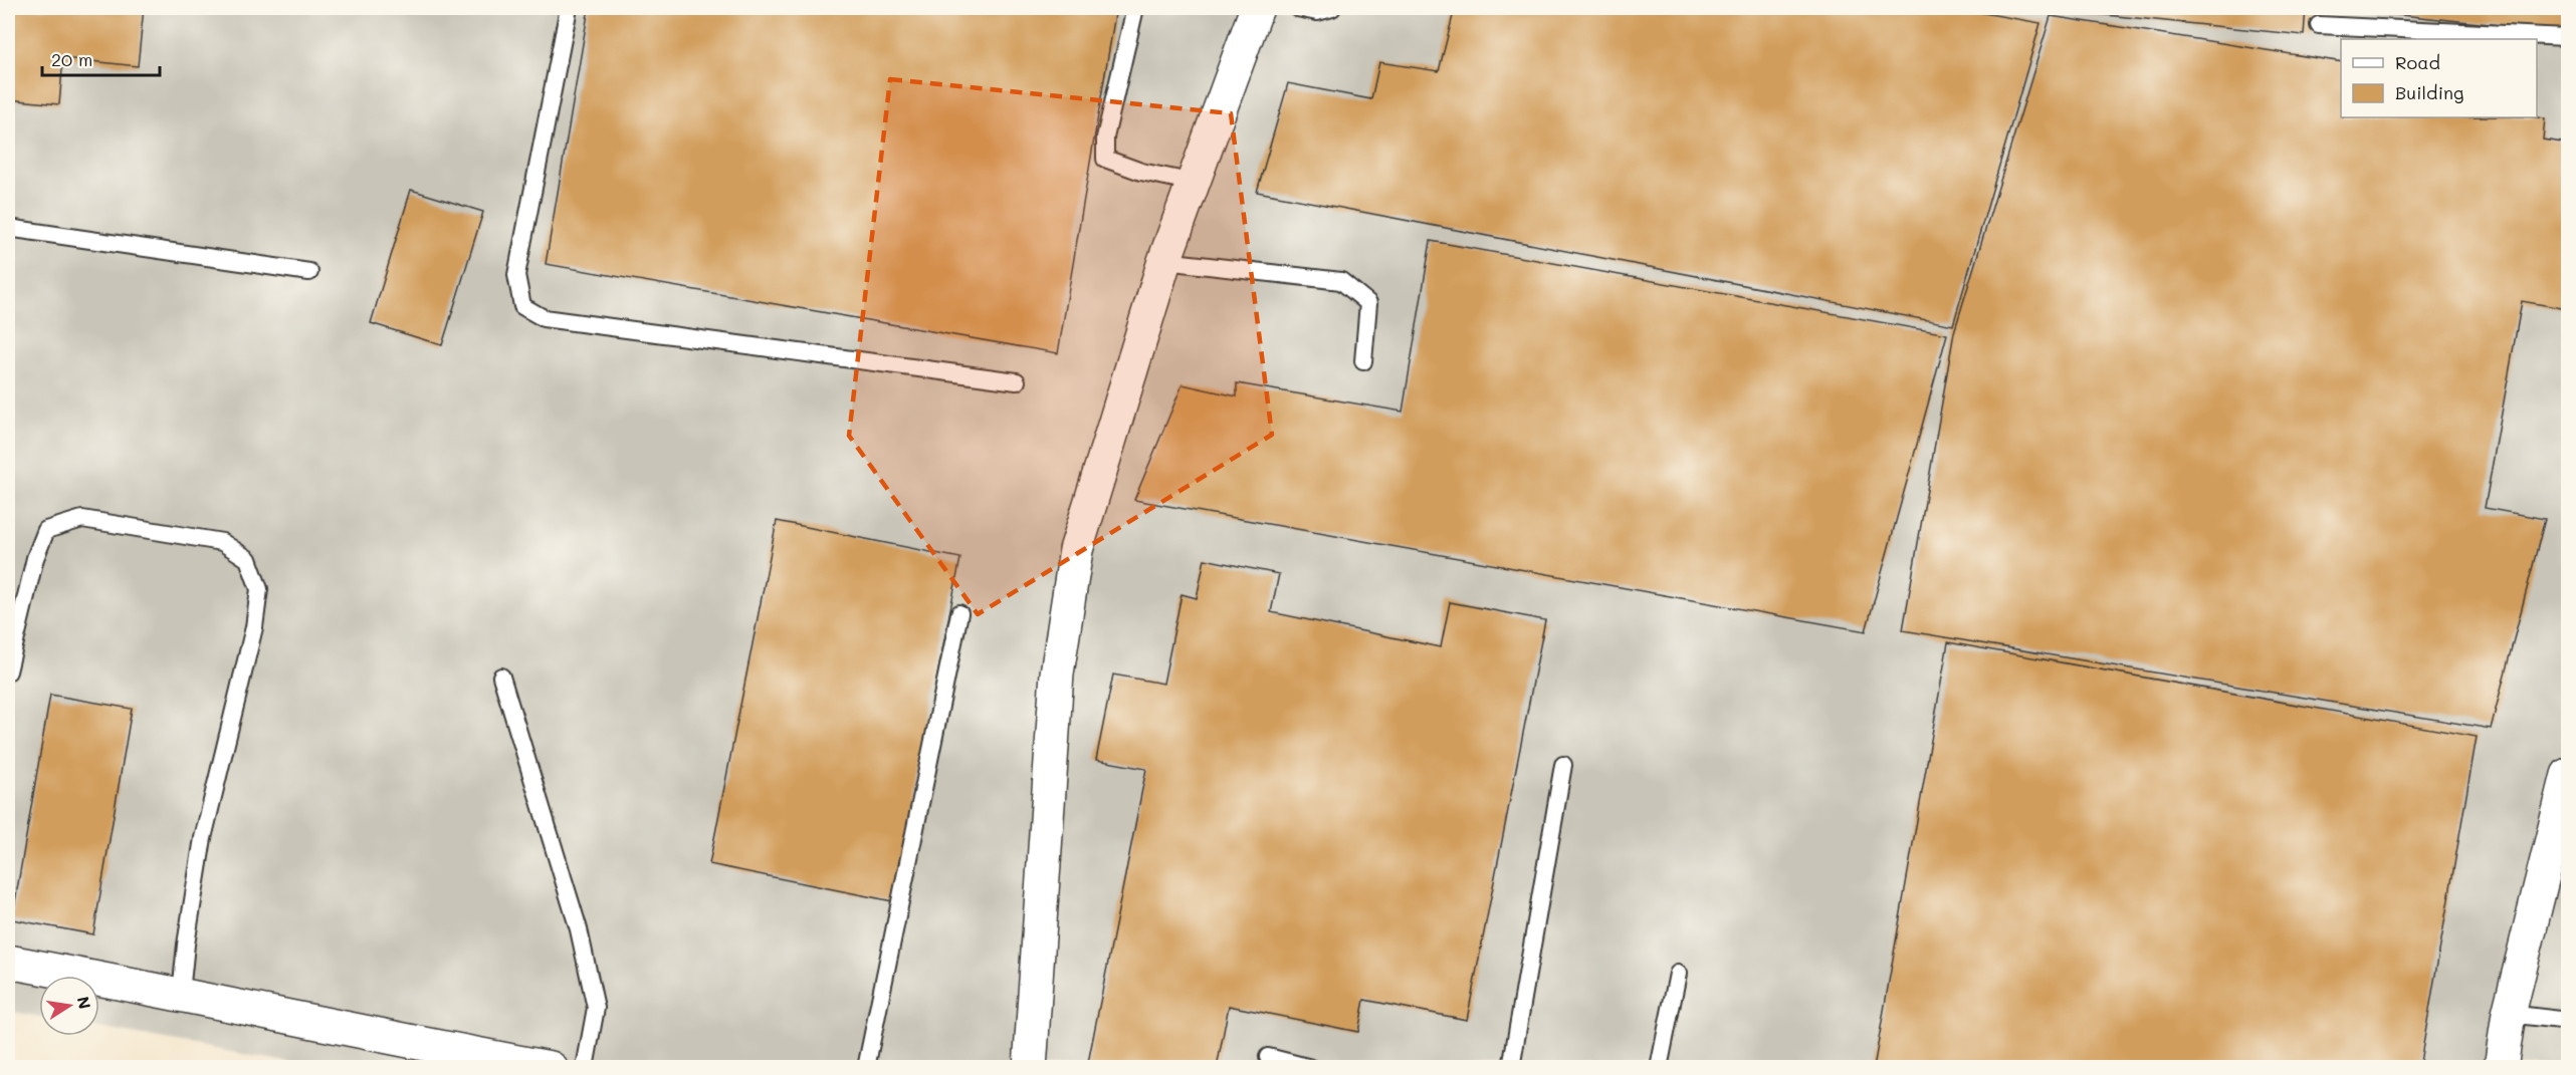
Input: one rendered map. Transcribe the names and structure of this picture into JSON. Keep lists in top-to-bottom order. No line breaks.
{"legend":["Road","Building"],"scale_bar":"20 m","north":"right"}
